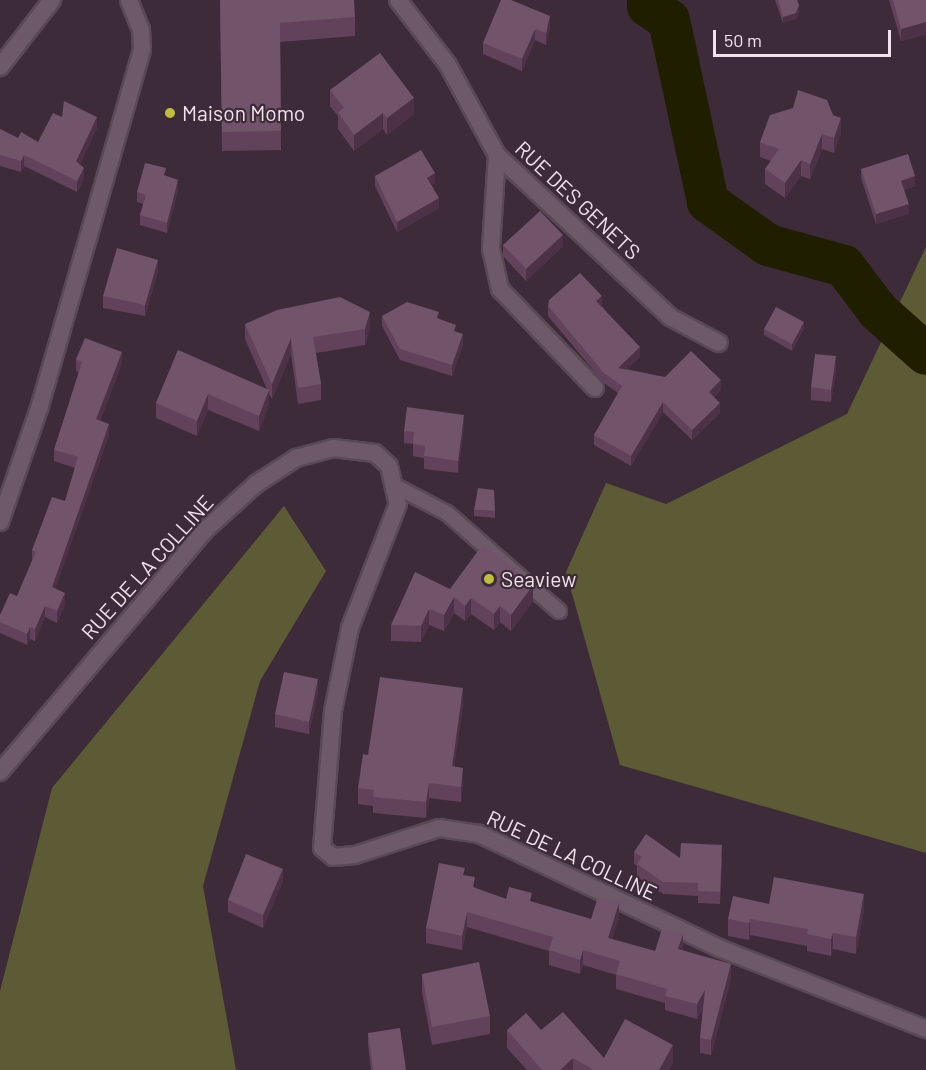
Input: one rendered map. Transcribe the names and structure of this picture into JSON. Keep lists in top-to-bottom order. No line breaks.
{"streets":{"street":["RUE DES GENETS","RUE DE LA COLLINE"]},"places":["Maison Momo","Seaview"],"scale_bar":"50 m"}
